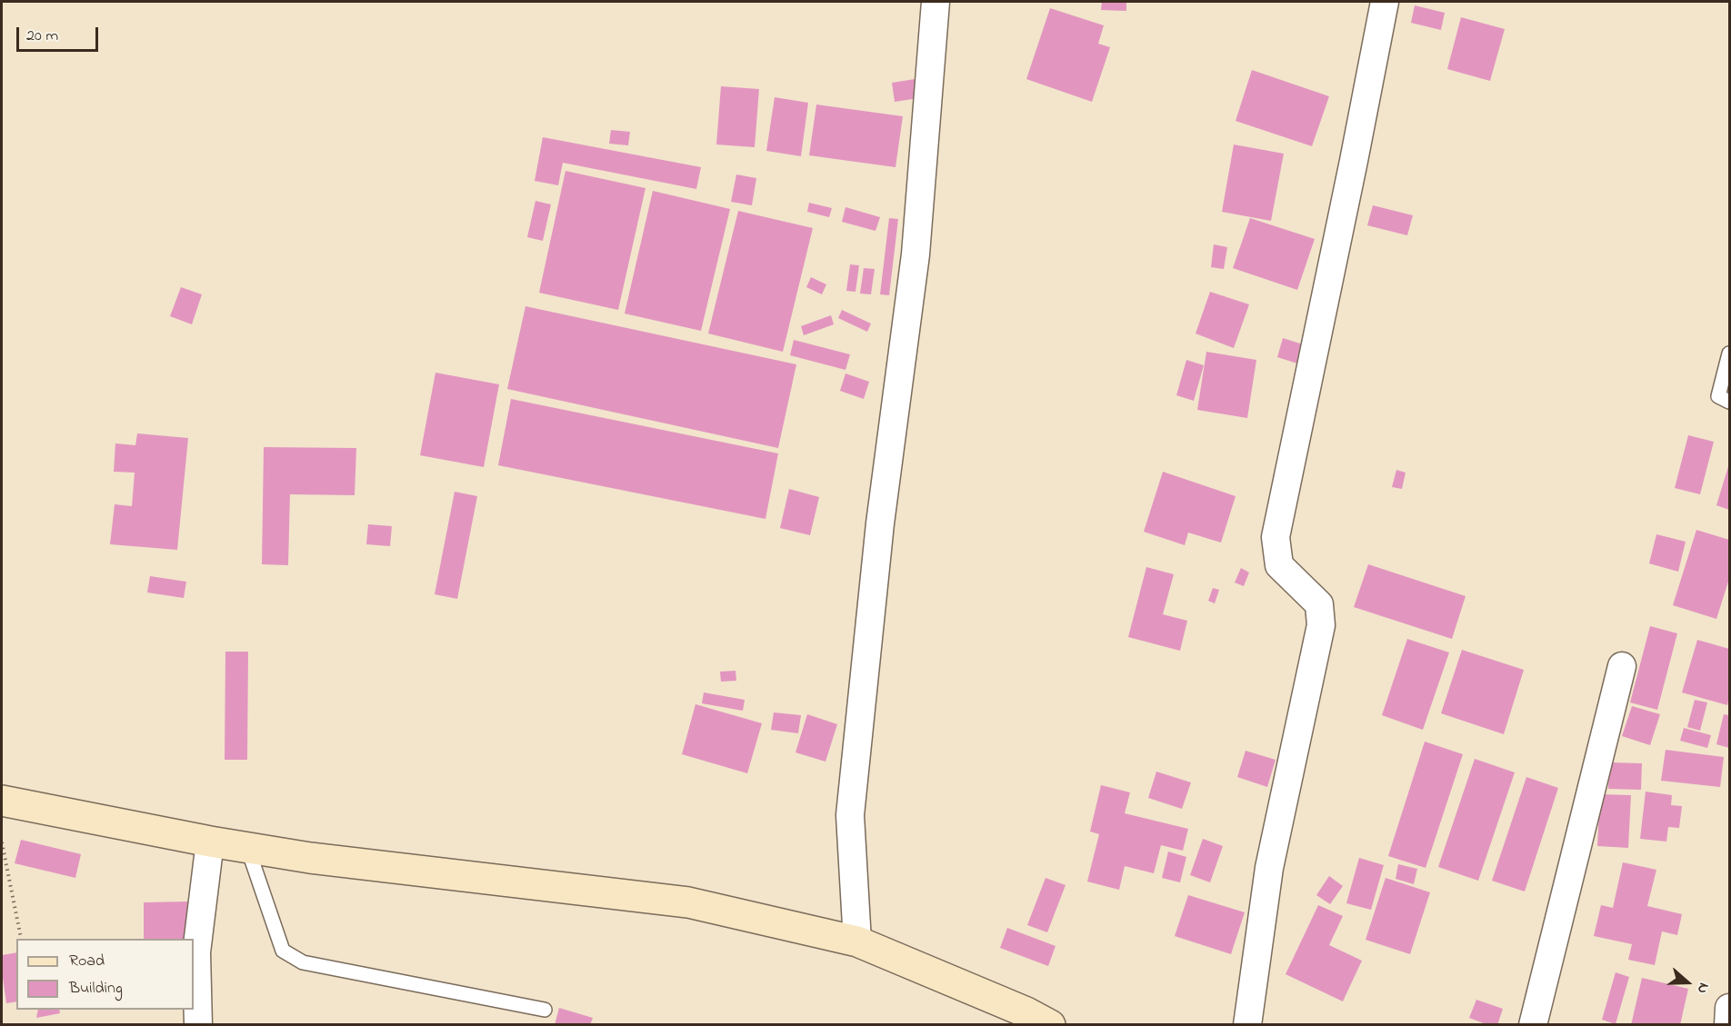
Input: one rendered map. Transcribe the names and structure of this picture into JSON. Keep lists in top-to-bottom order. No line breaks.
{"legend":["Road","Building"],"scale_bar":"20 m","north":"right"}
